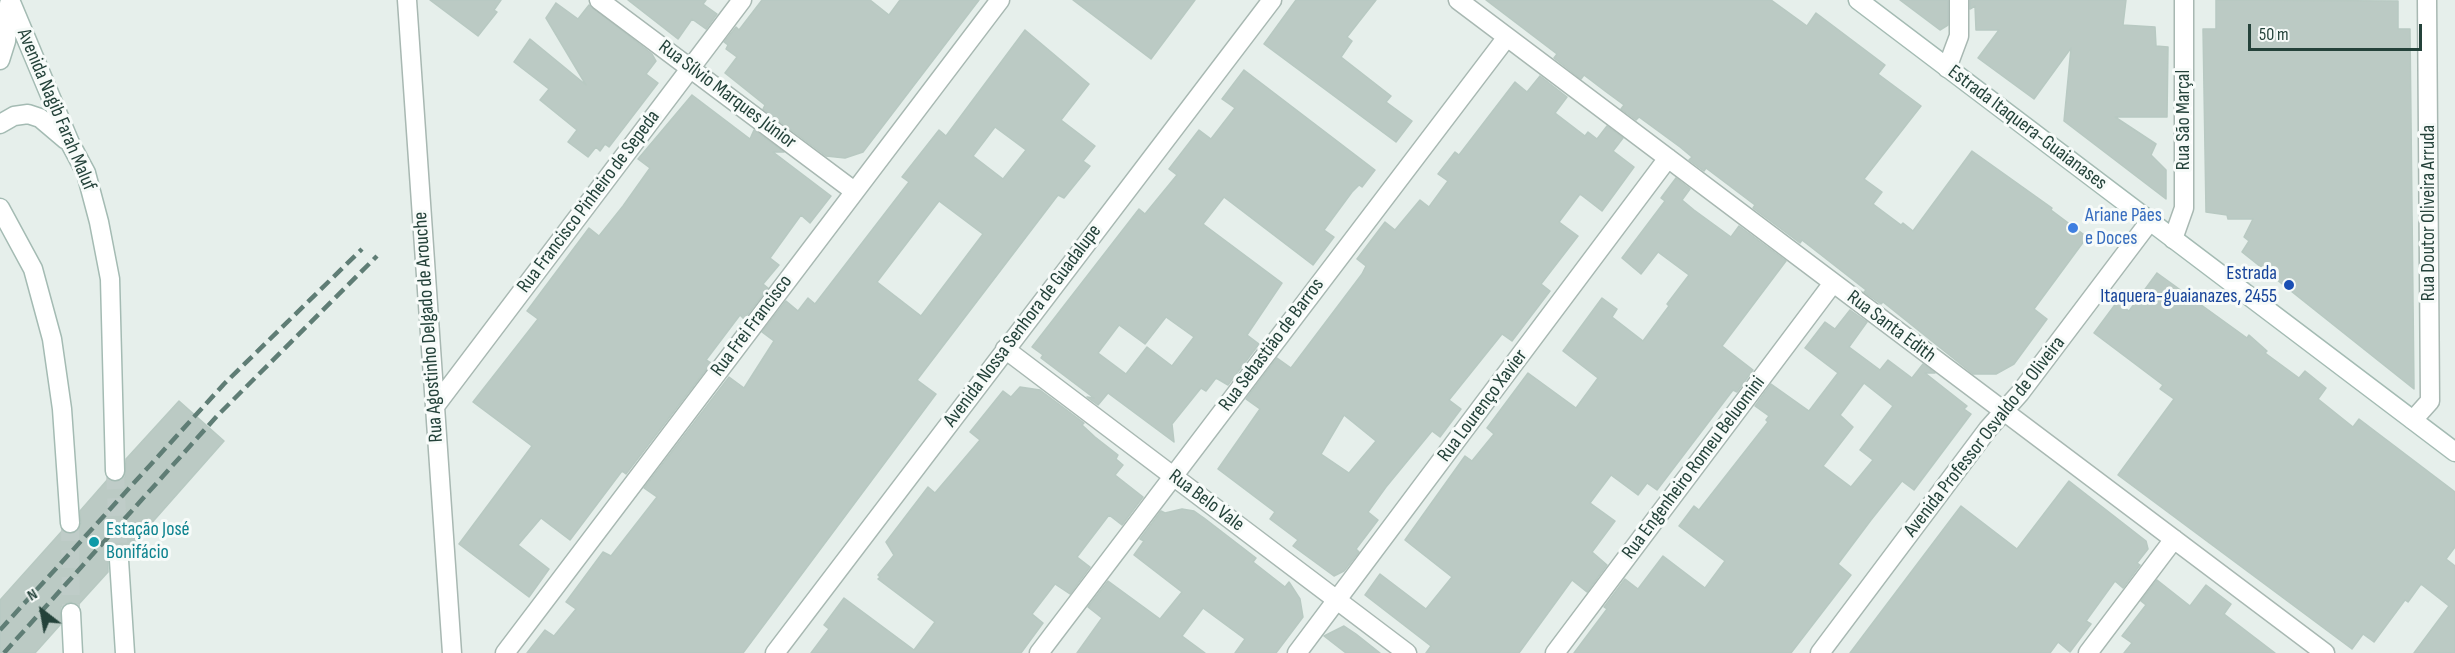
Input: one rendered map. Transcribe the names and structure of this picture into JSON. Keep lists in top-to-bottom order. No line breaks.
{"streets":{"street":["Rua Sílvio Marques Júnior","Avenida Nagib Farah Maluf","Rua São Marçal","Estrada Itaquera-Guaianases","Rua Francisco Pinheiro de Sepeda","Rua Doutor Oliveira Arruda","Rua Frei Francisco","Avenida Nossa Senhora de Guadalupe","Rua Agostinho Delgado de Arouche","Rua Santa Edith","Rua Sebastião de Barros","Rua Lourenço Xavier","Avenida Professor Osvaldo de Oliveira","Rua Engenheiro Romeu Beluomini","Rua Belo Vale"]},"crossings":[["Rua Sílvio Marques Júnior","Rua Francisco Pinheiro de Sepeda"],["Rua Sílvio Marques Júnior","Rua Frei Francisco"],["Rua São Marçal","Estrada Itaquera-Guaianases"],["Estrada Itaquera-Guaianases","Rua Doutor Oliveira Arruda"],["Estrada Itaquera-Guaianases","Avenida Professor Osvaldo de Oliveira"],["Rua Francisco Pinheiro de Sepeda","Rua Agostinho Delgado de Arouche"],["Avenida Nossa Senhora de Guadalupe","Rua Belo Vale"],["Rua Santa Edith","Rua Sebastião de Barros"],["Rua Santa Edith","Rua Lourenço Xavier"],["Rua Santa Edith","Avenida Professor Osvaldo de Oliveira"],["Rua Santa Edith","Rua Engenheiro Romeu Beluomini"],["Rua Sebastião de Barros","Rua Belo Vale"],["Rua Lourenço Xavier","Rua Belo Vale"]],"places":["Ariane Pães e Doces","Estrada Itaquera-guaianazes, 2455","Estação José Bonifácio"],"scale_bar":"50 m","north":"top left"}
